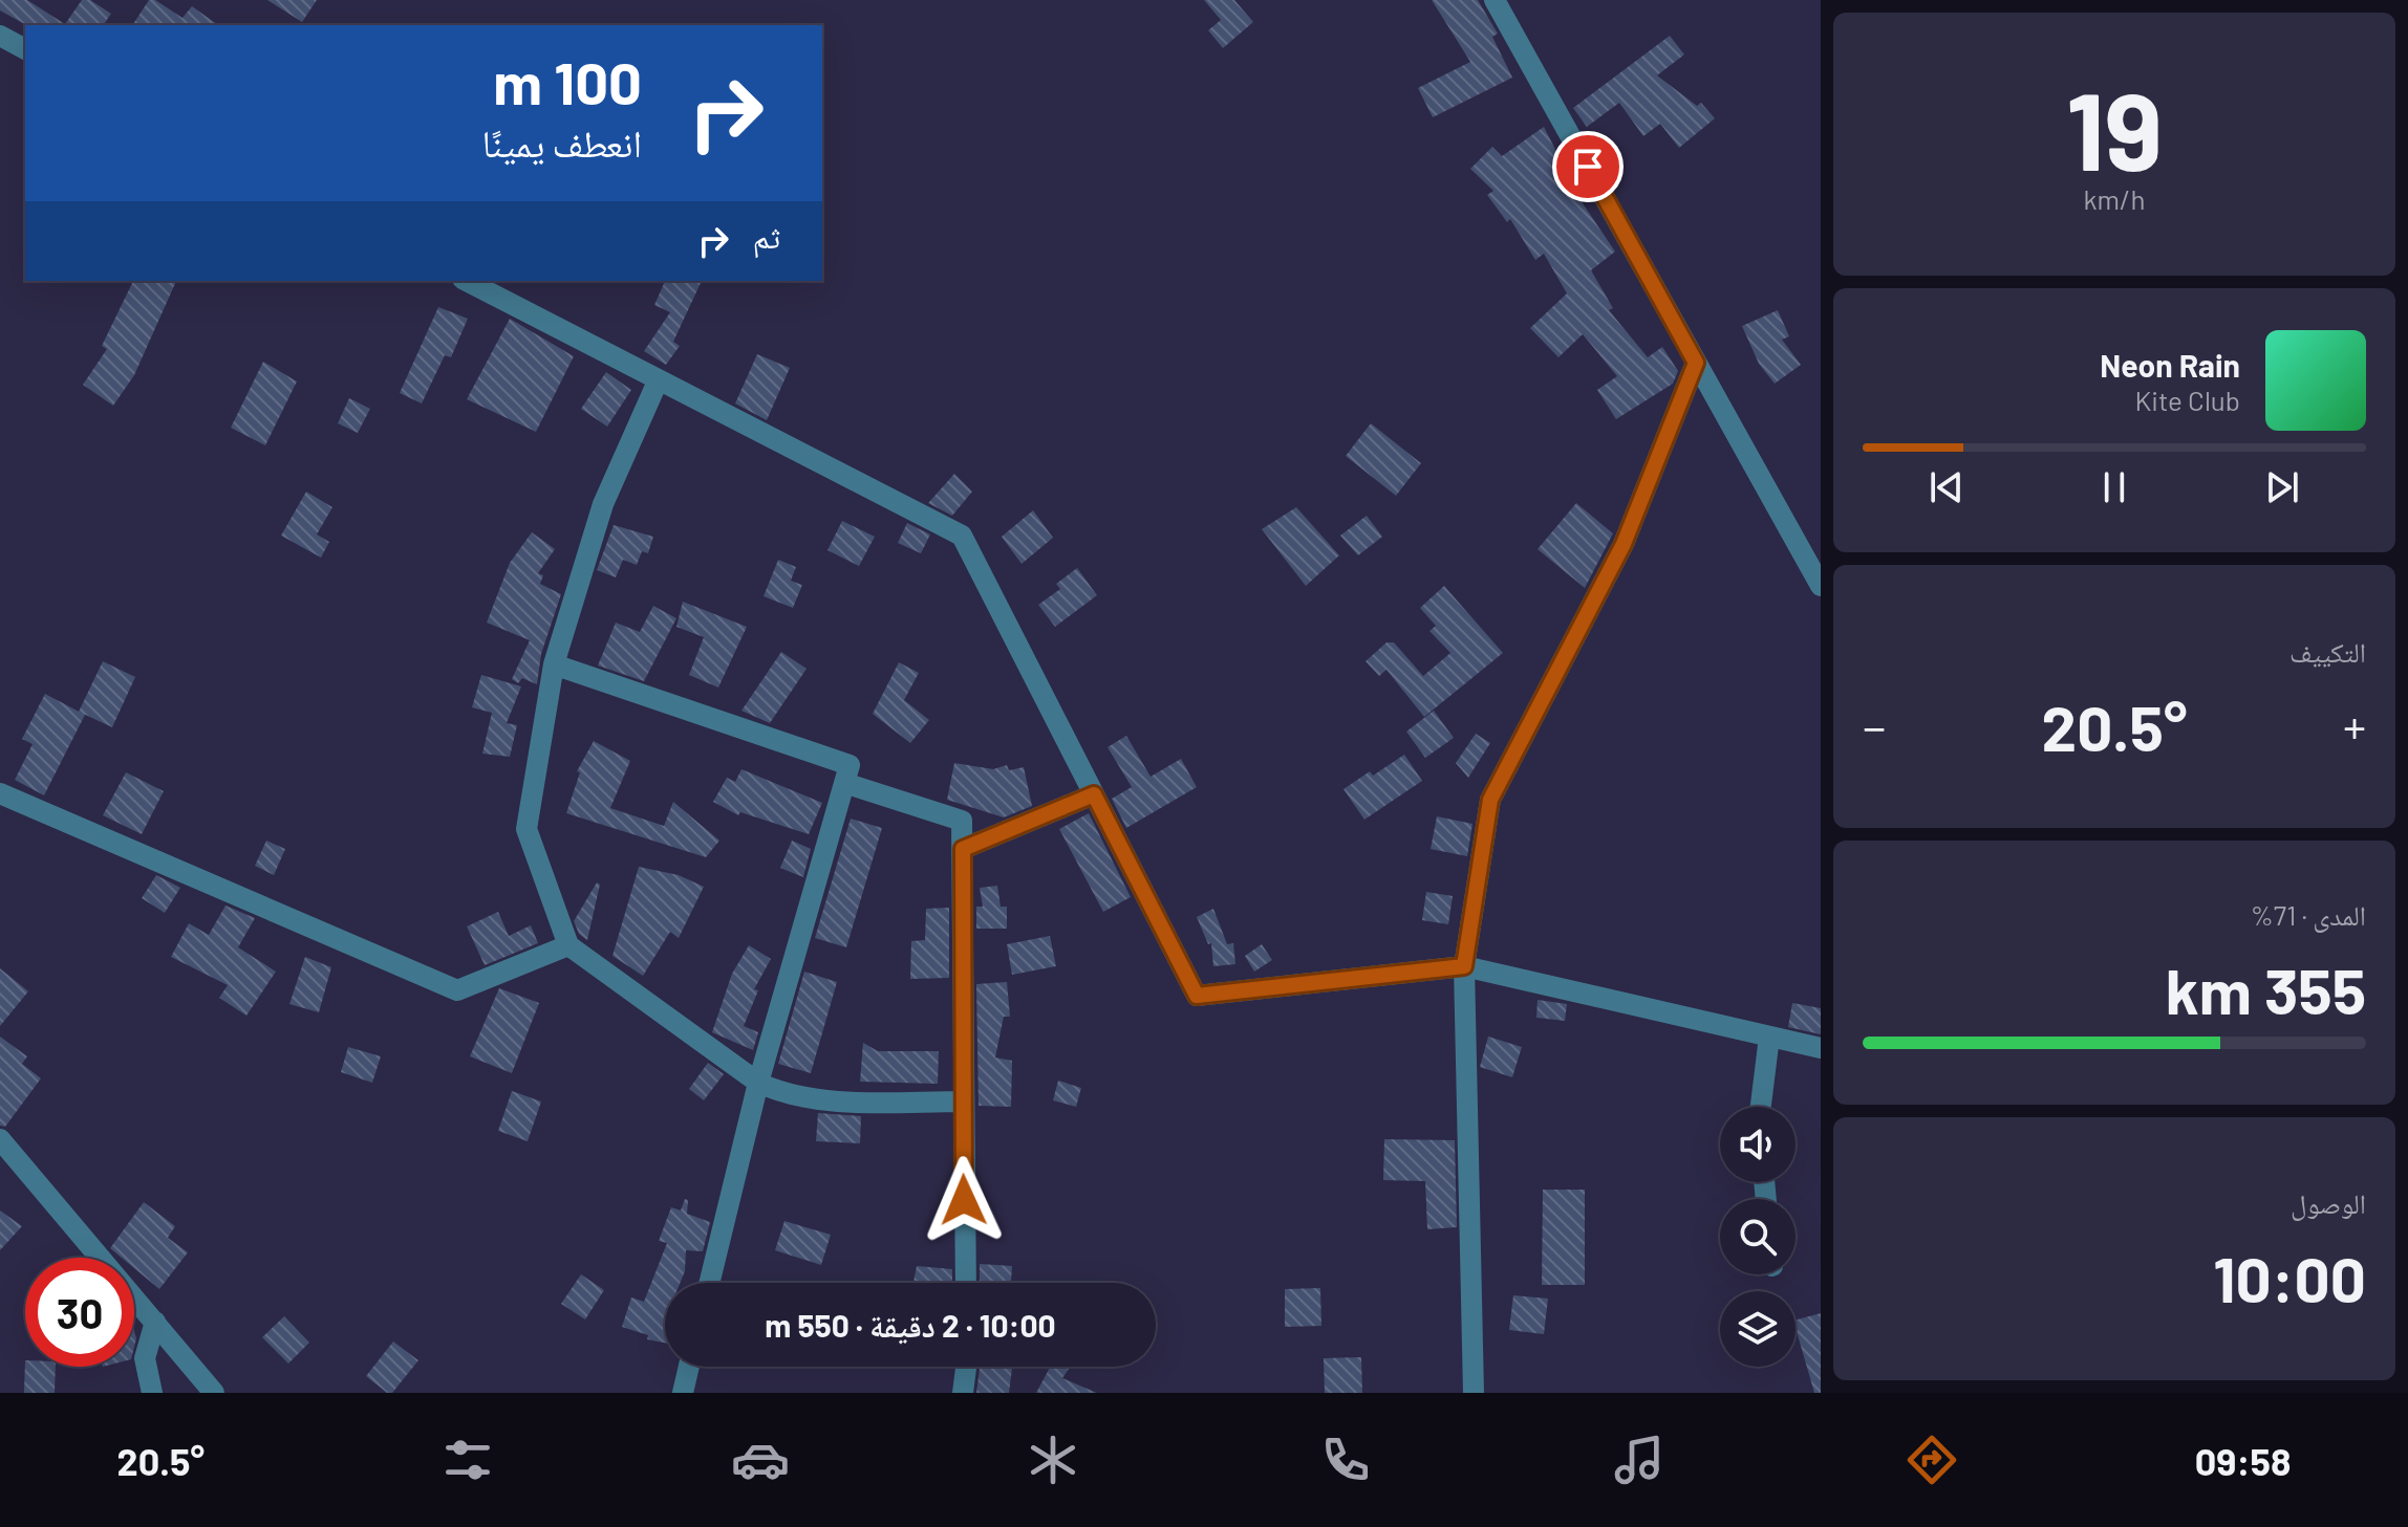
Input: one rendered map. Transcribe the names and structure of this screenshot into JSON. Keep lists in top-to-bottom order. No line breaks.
{"page":{"tile":[["19","km/h"],"التكييف",["المدى · 71%","355 km"],["الوصول","10:00"]],"turn":["100 m","انعطف يمينًا"],"then":"ثم","song":["Neon Rain","Kite Club"],"heat":["−","20.5°","+"],"limit":"30","trip":"10:00 · 2 دقيقة · 550 m","tabs":["09:58","20.5°"]}}
